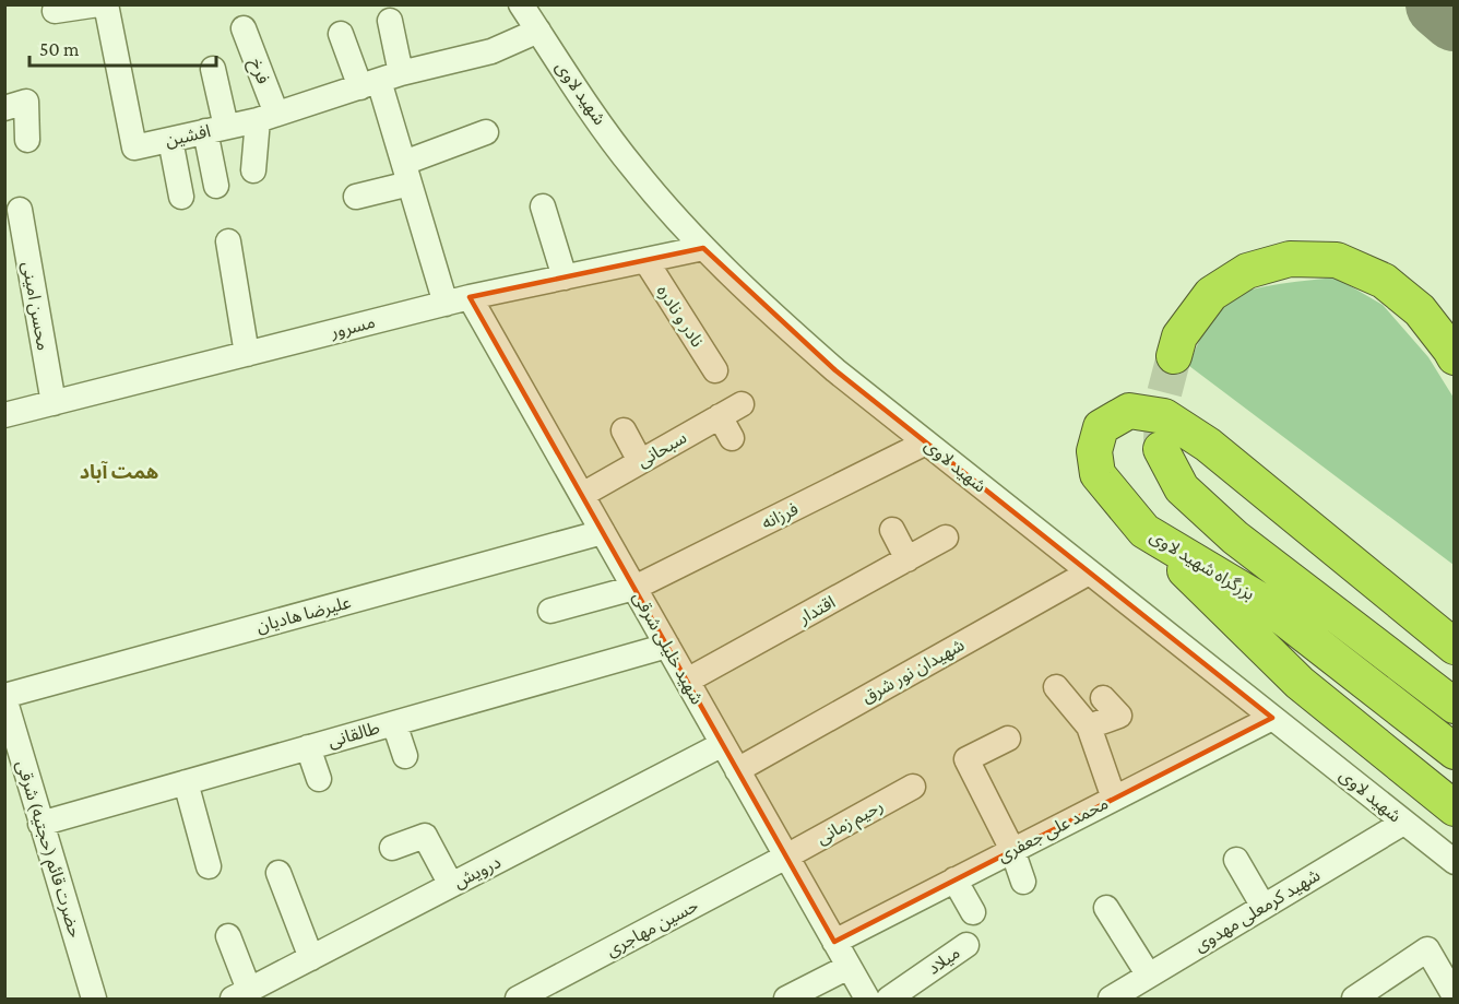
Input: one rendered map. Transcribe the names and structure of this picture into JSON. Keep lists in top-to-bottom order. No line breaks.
{"streets":{"highway":["بزرگراه شهید لاوی"],"street":["فرخ","شهید لاوی","افشین","محسن امینی","نادر و نادره","مسرور","سبحانی","فرزانه","اقتدار","علیرضا هادیان","شهید خلیلی شرقی","شهیدان نور شرق","طالقانی","رحیم زمانی","محمد علی جعفری","حضرت قائم (حجتیه) شرقی","درویش","شهید کرمعلی مهدوی","حسین مهاجری","میلاد"]},"crossings":[["فرخ","افشین"],["شهید لاوی","افشین"],["شهید لاوی","مسرور"],["شهید لاوی","فرزانه"],["شهید لاوی","شهیدان نور شرق"],["شهید لاوی","محمد علی جعفری"],["شهید لاوی","شهید کرمعلی مهدوی"],["محسن امینی","مسرور"],["نادر و نادره","مسرور"],["مسرور","شهید خلیلی شرقی"],["سبحانی","شهید خلیلی شرقی"],["فرزانه","شهید خلیلی شرقی"],["اقتدار","شهید خلیلی شرقی"],["علیرضا هادیان","شهید خلیلی شرقی"],["علیرضا هادیان","حضرت قائم (حجتیه) شرقی"],["شهید خلیلی شرقی","شهیدان نور شرق"],["شهید خلیلی شرقی","طالقانی"],["شهید خلیلی شرقی","رحیم زمانی"],["شهید خلیلی شرقی","محمد علی جعفری"],["شهید خلیلی شرقی","درویش"],["شهید خلیلی شرقی","حسین مهاجری"],["طالقانی","حضرت قائم (حجتیه) شرقی"],["رحیم زمانی","حسین مهاجری"]],"districts":["همت آباد"],"scale_bar":"50 m"}
